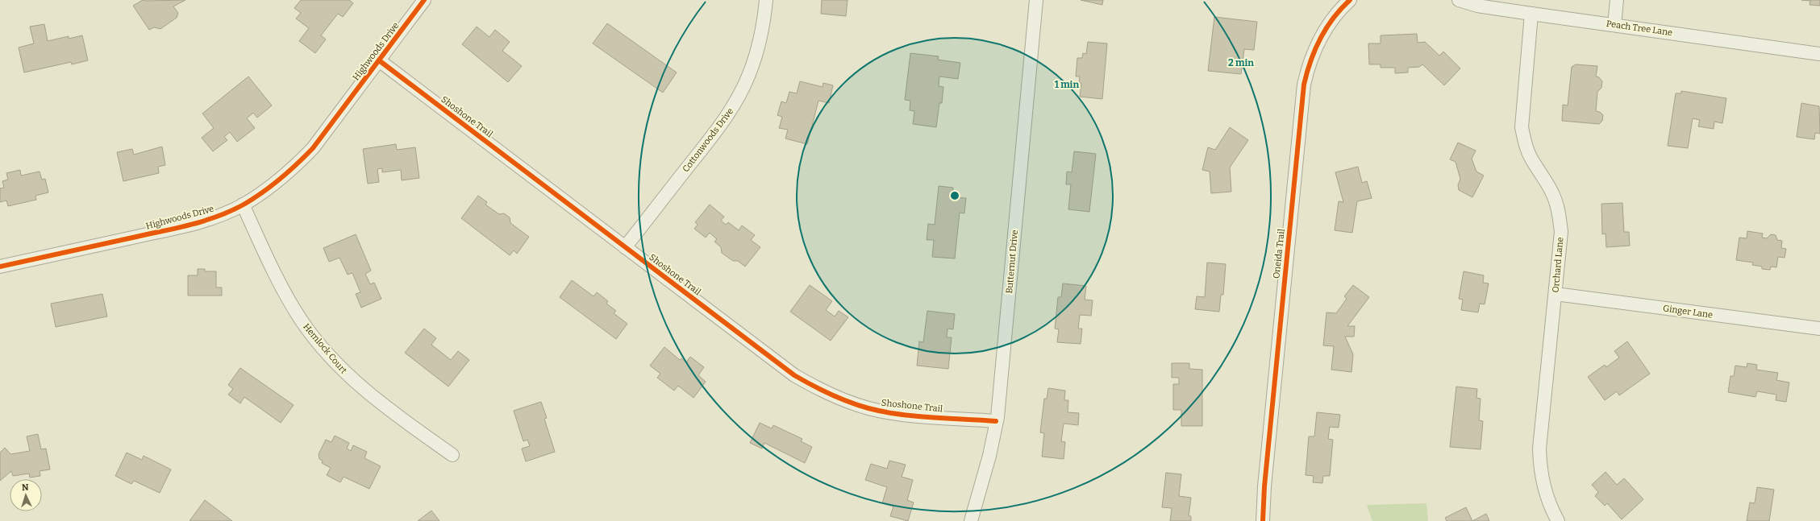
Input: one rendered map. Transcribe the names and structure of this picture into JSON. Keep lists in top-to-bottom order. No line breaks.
{"streets":{"street":["Peach Tree Lane","Highwoods Drive","Shoshone Trail","Cottonwoods Drive","Oneida Trail","Butternut Drive","Orchard Lane","Ginger Lane","Hemlock Court"]},"crossings":[["Peach Tree Lane","Orchard Lane"],["Highwoods Drive","Shoshone Trail"],["Highwoods Drive","Hemlock Court"],["Shoshone Trail","Cottonwoods Drive"],["Shoshone Trail","Butternut Drive"],["Orchard Lane","Ginger Lane"]],"north":"top","rings":["2 min","1 min"]}
